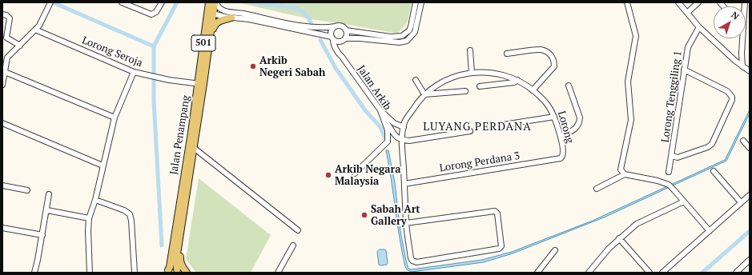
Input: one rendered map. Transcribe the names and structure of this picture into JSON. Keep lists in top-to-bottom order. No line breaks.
{"streets":{"main road":["501","Jalan Penampang"],"street":["Lorong Seroja","Jalan Arkib","Lorong Tenggiling 1","Lorong","Lorong Perdana 3"]},"crossings":[["Lorong Seroja","Jalan Penampang"],["Lorong","Lorong Perdana 3"]],"districts":["LUYANG PERDANA"],"places":["Arkib Negeri Sabah","Arkib Negara Malaysia","Sabah Art Gallery"],"north":"top right"}
